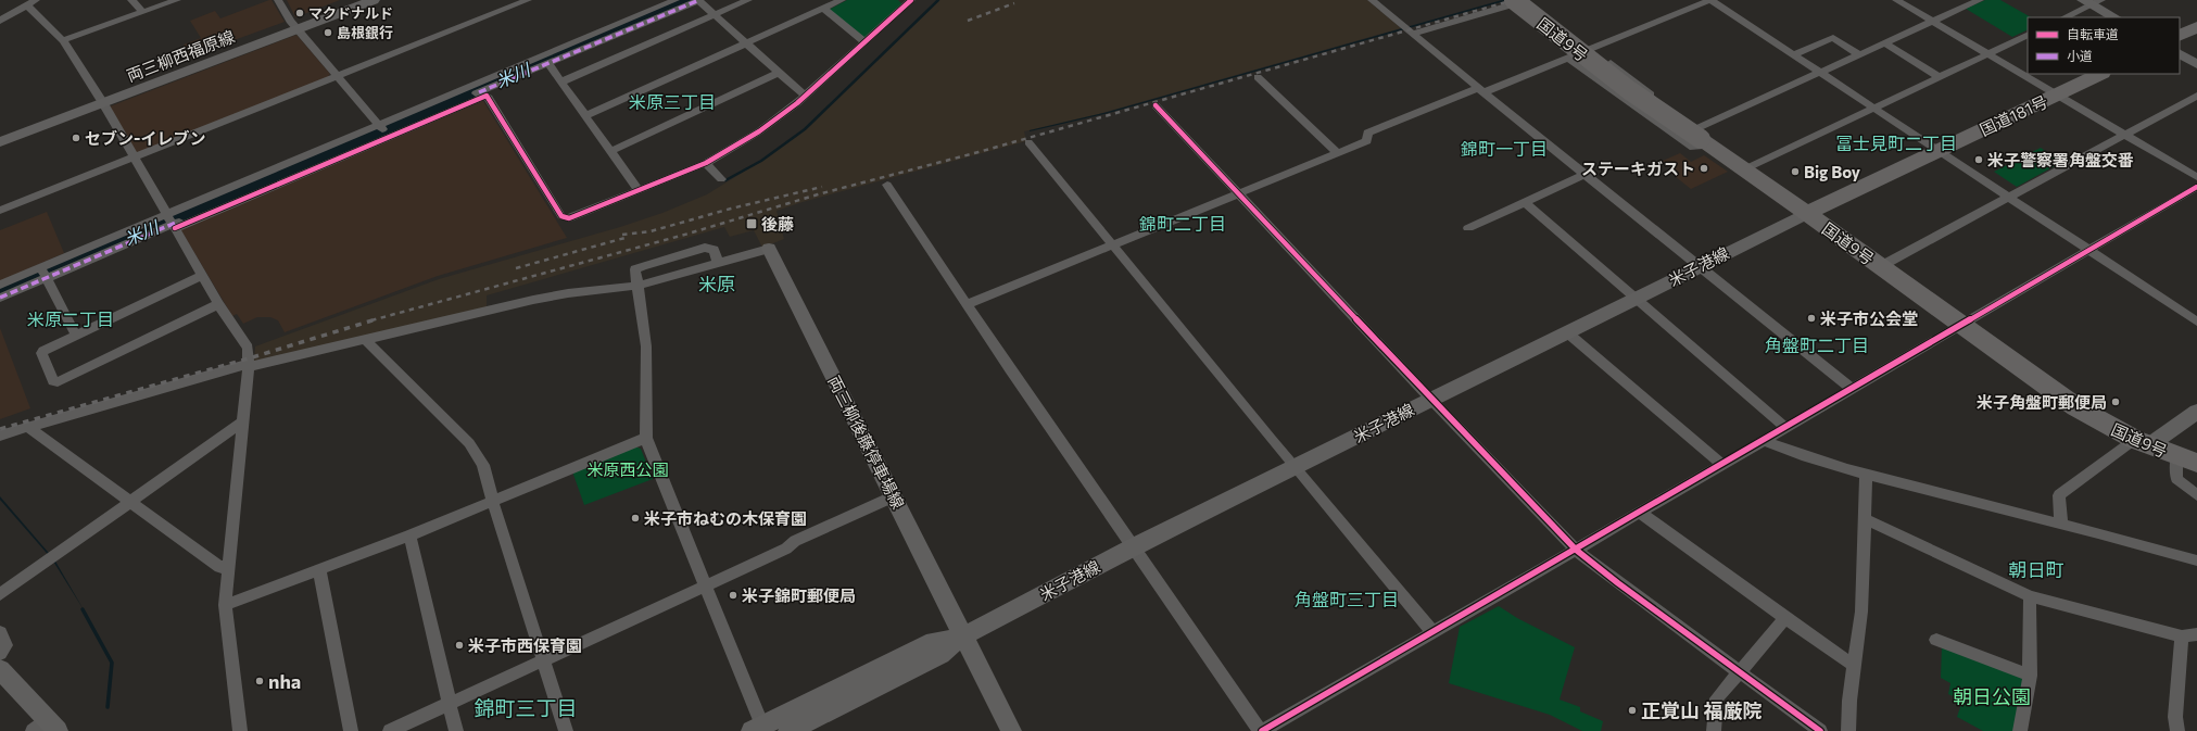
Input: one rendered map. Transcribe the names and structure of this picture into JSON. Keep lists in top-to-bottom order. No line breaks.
{"streets":{"highway":["国道9号","国道181号"],"main road":["両三柳西福原線","米子港線","両三柳後藤停車場線"]},"crossings":[["国道9号","国道181号"],["国道9号","米子港線"],["国道181号","米子港線"],["米子港線","両三柳後藤停車場線"]],"districts":["米原三丁目","冨士見町二丁目","錦町一丁目","錦町二丁目","米原","米原二丁目","角盤町二丁目","朝日町","角盤町三丁目","錦町三丁目"],"water":["米川"],"parks":["米原西公園","朝日公園"],"places":{"other":["マクドナルド","島根銀行","セブン-イレブン","米子警察署角盤交番","ステーキガスト","Big Boy","米子市公会堂","米子角盤町郵便局","米子市ねむの木保育園","米子錦町郵便局","米子市西保育園","nha","正覚山 福厳院"],"transit":["後藤"]},"legend":["自転車道","小道"]}
